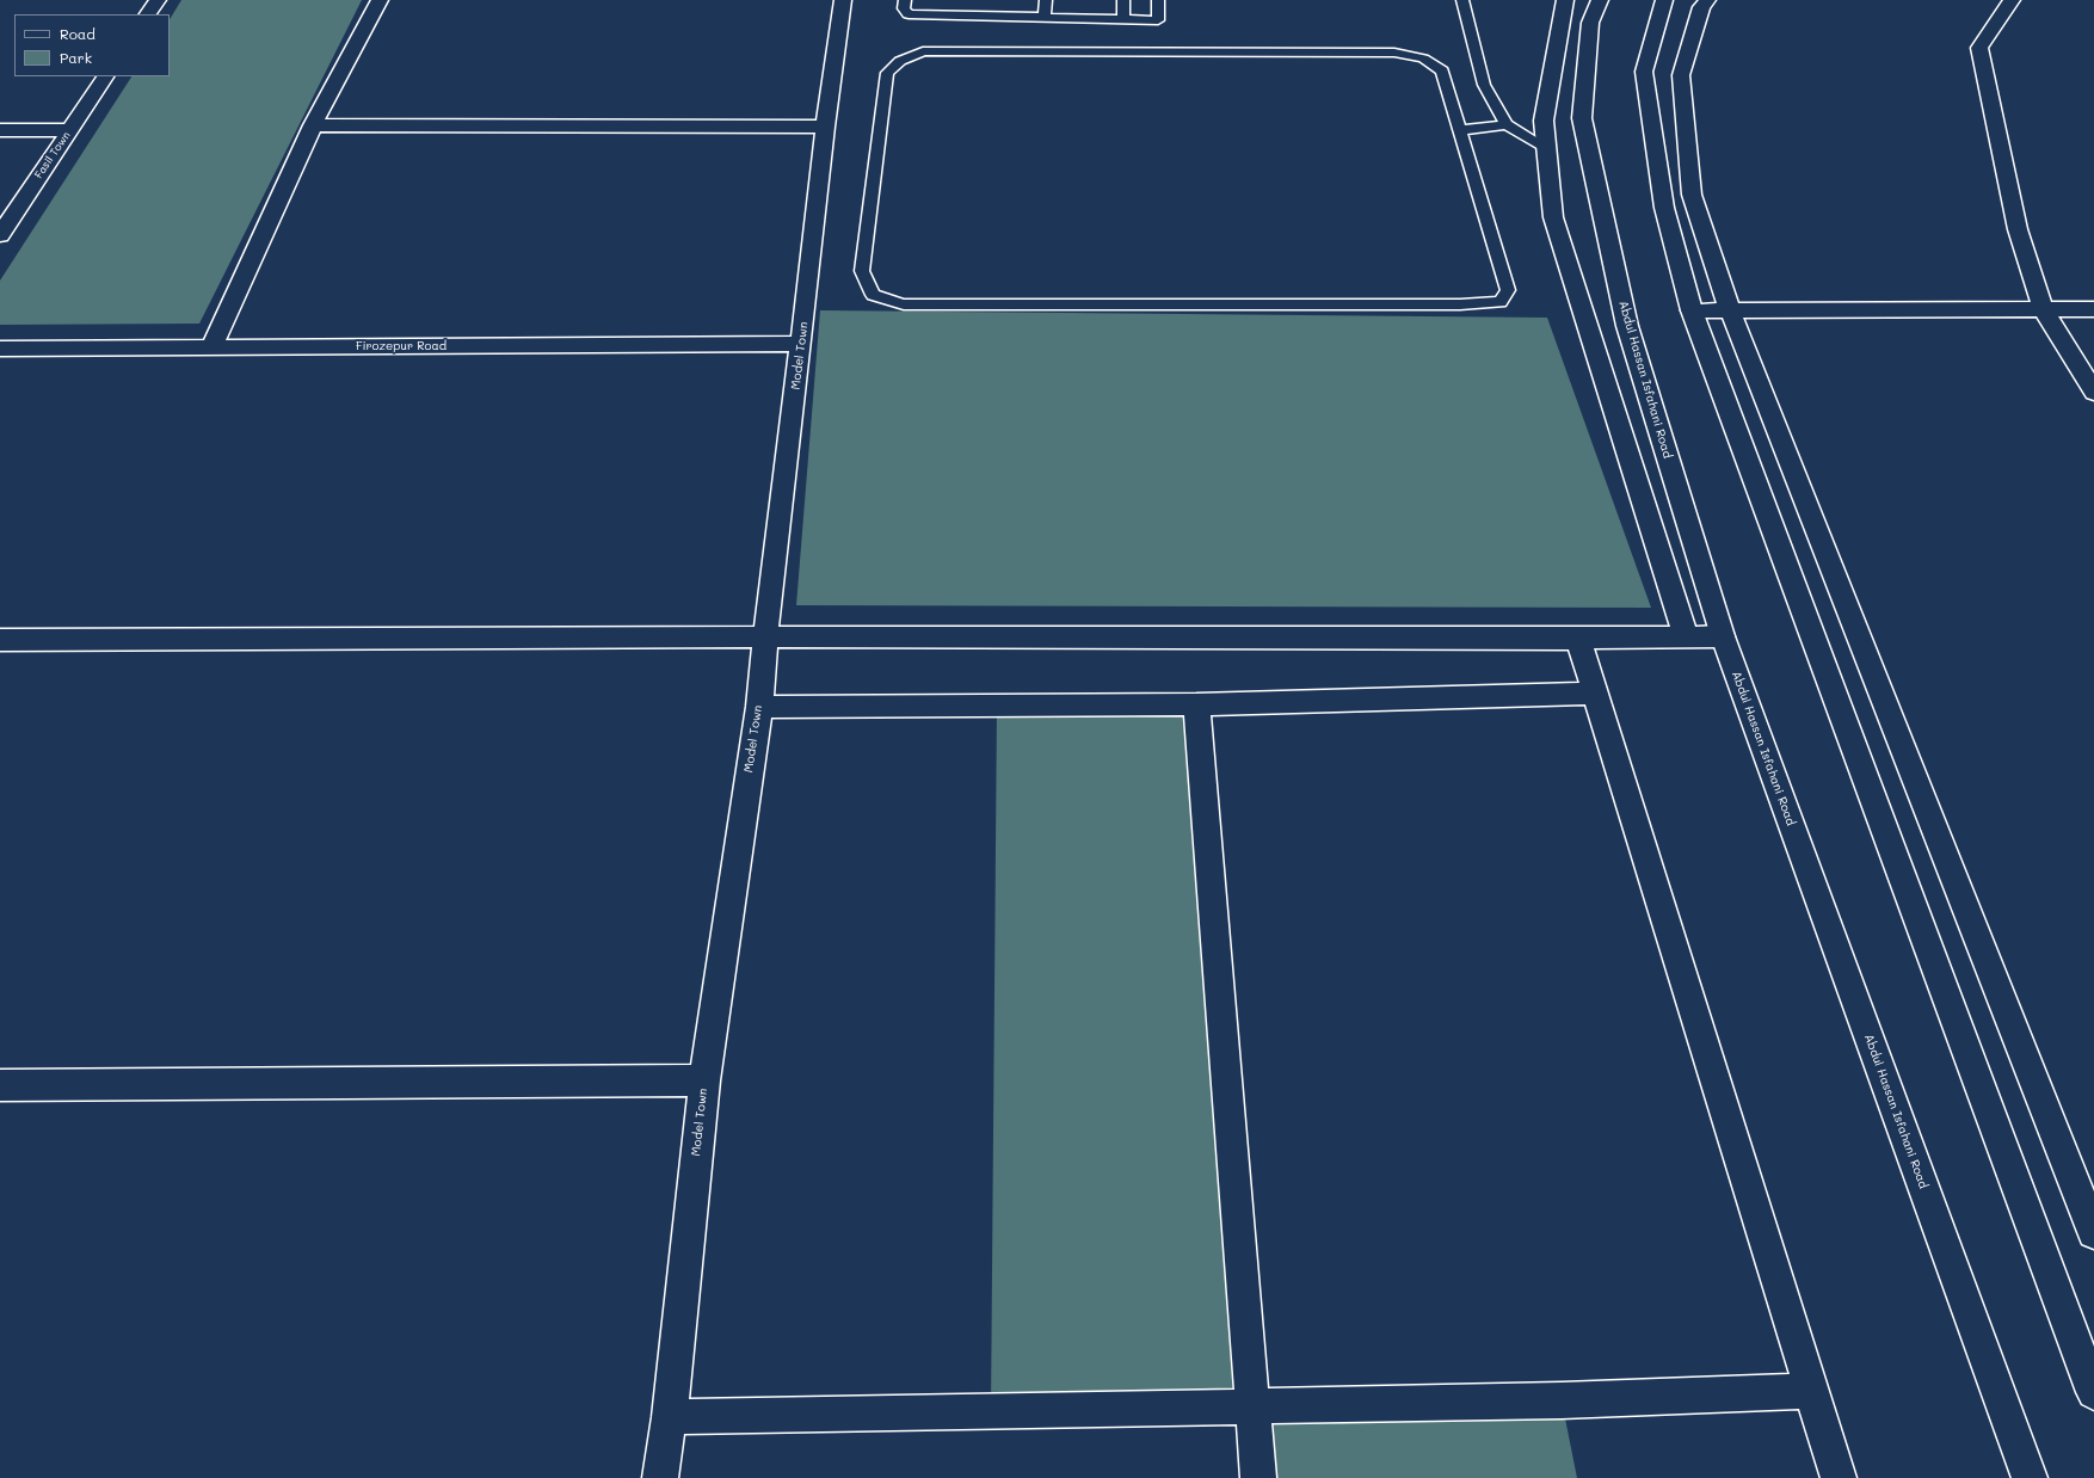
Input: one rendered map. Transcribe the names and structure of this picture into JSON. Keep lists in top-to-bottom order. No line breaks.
{"streets":{"street":["Fasil Town","Firozepur Road","Model Town","Abdul Hassan Isfahani Road"]},"crossings":[["Firozepur Road","Model Town"]],"legend":["Road","Park"]}
